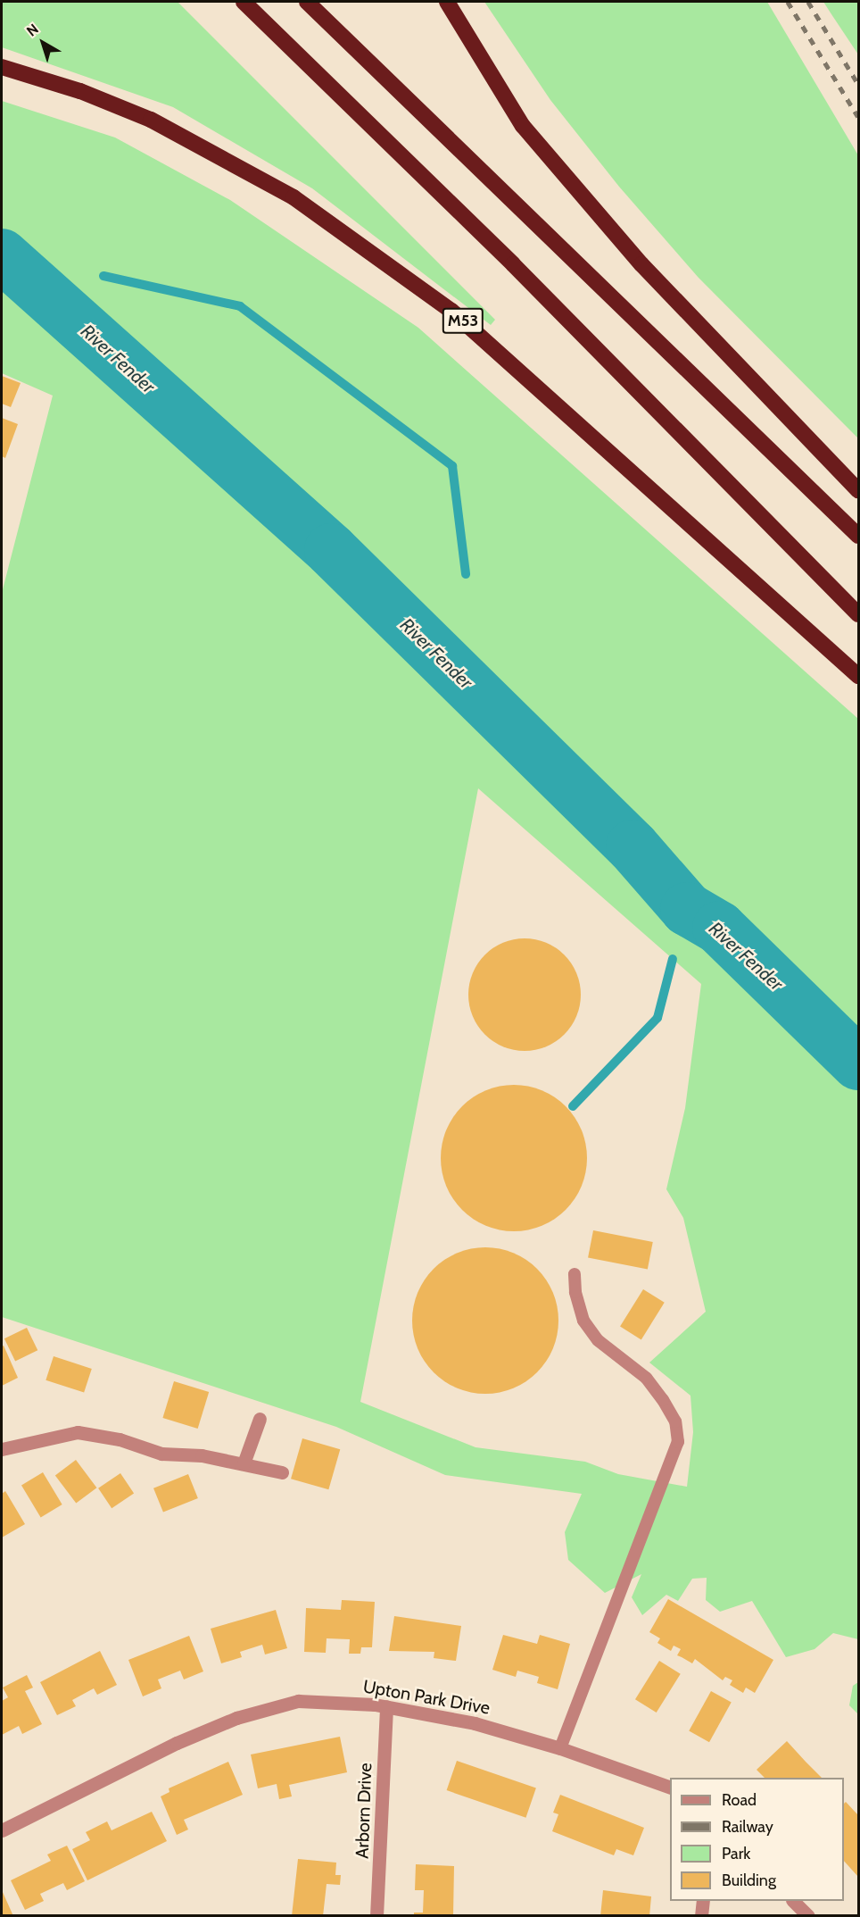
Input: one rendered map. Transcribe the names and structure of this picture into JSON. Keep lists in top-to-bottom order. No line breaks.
{"streets":{"highway":["M53"],"street":["Upton Park Drive","Arborn Drive"]},"crossings":[["Upton Park Drive","Arborn Drive"]],"water":["River Fender"],"legend":["Road","Railway","Park","Building"],"north":"top left"}
